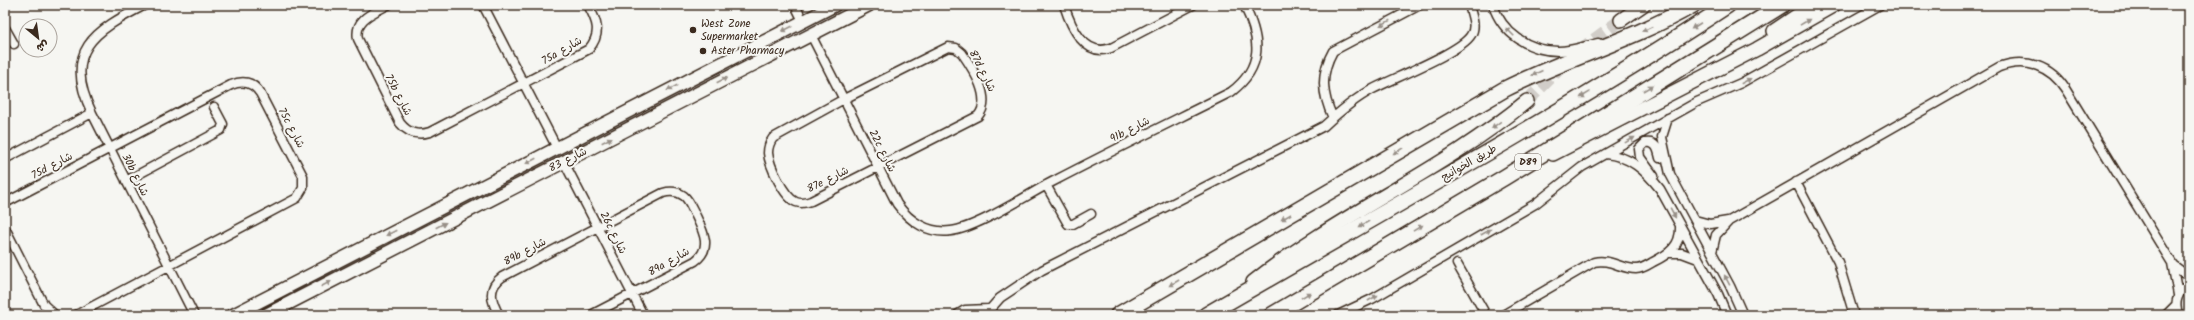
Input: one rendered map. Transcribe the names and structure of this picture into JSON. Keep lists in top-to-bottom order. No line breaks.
{"streets":{"highway":["D89","طريق الخوانيج"],"street":["75a شارع","87d شارع","75b شارع","75c شارع","91b شارع","22c شارع","شارع 83","75d شارع","30b شارع","87e شارع","26c شارع","89b شارع","89a شارع"]},"crossings":[["75a شارع","75b شارع"],["87d شارع","22c شارع"],["87d شارع","87e شارع"],["75c شارع","75d شارع"],["75c شارع","30b شارع"],["91b شارع","22c شارع"],["22c شارع","شارع 83"],["22c شارع","87e شارع"],["شارع 83","26c شارع"],["75d شارع","30b شارع"],["26c شارع","89b شارع"],["26c شارع","89a شارع"],["89b شارع","89a شارع"]],"places":["West Zone Supermarket","Aster Pharmacy"],"north":"bottom right"}
